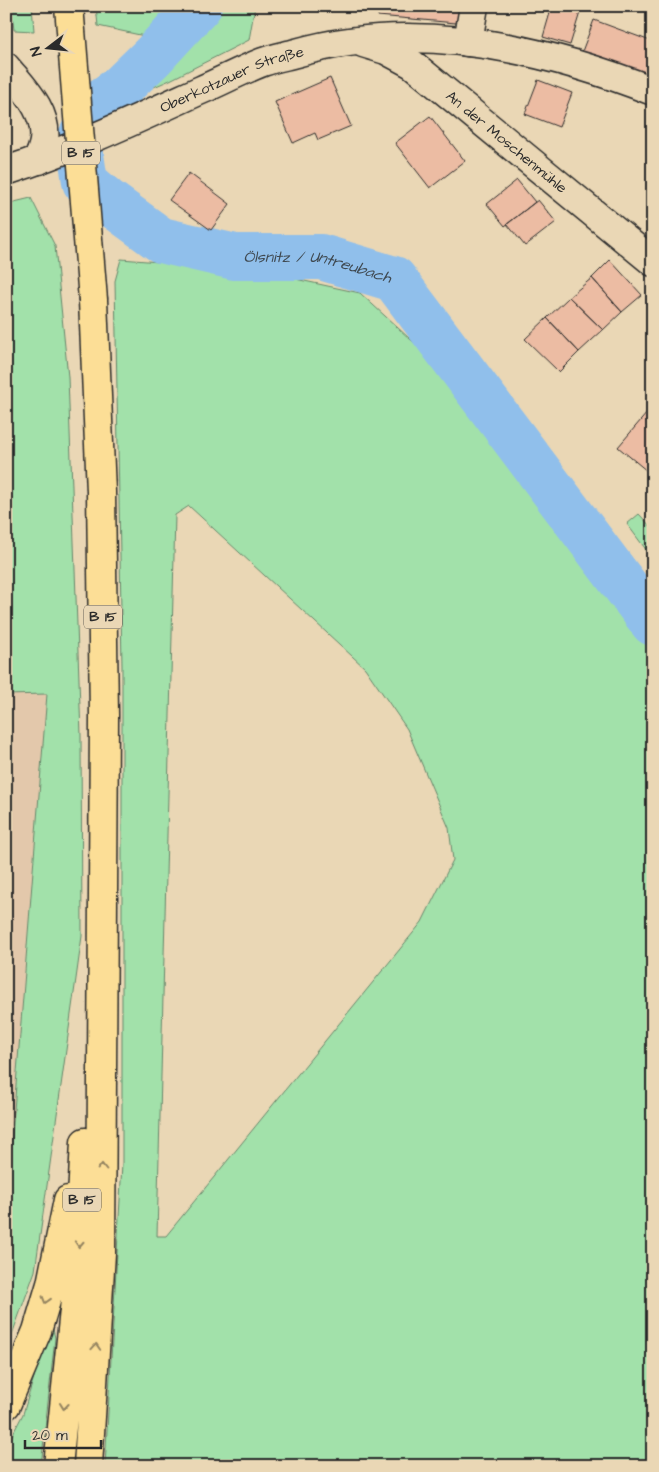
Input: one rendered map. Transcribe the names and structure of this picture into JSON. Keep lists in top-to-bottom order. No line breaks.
{"streets":{"highway":["B 15"],"street":["Oberkotzauer Straße","An der Moschenmühle"]},"crossings":[["Oberkotzauer Straße","An der Moschenmühle"]],"water":["Ölsnitz / Untreubach"],"scale_bar":"20 m","north":"left"}
